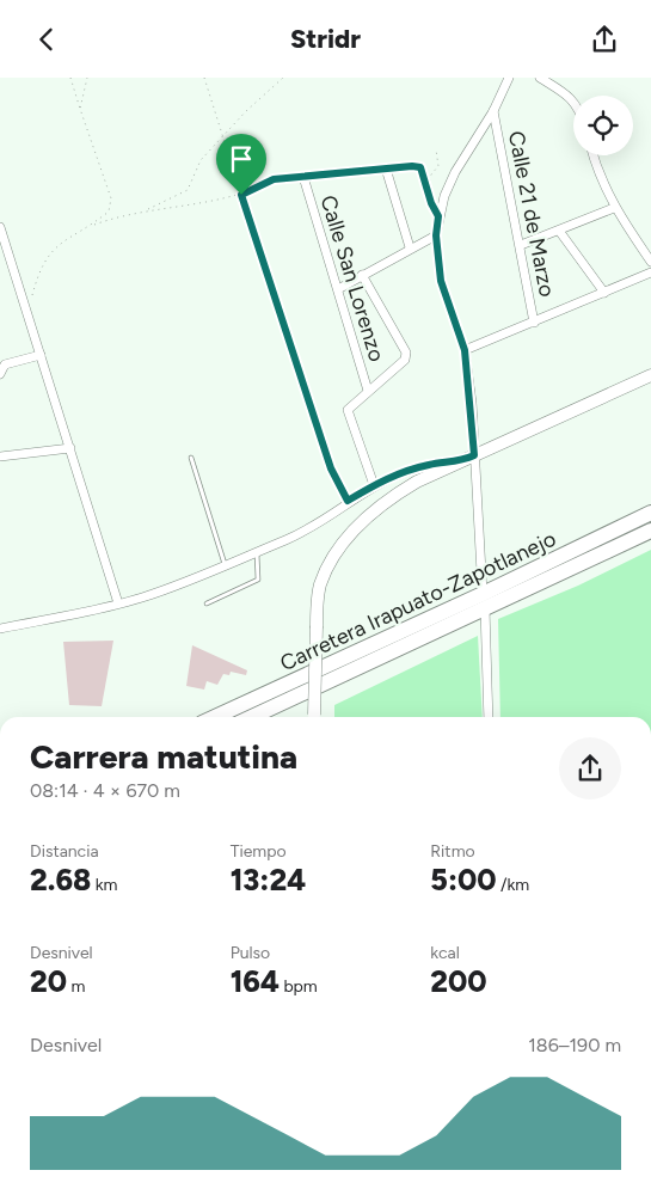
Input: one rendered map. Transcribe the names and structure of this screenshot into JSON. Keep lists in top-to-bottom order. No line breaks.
{"streets":{"highway":["Carretera Irapuato-Zapotlanejo"],"street":["Calle 21 de Marzo","Calle San Lorenzo"]},"page":{"header":"Stridr","heading":["Carrera matutina","08:14 · 4 × 670 m"],"stats":[["Distancia","2.68 km"],["Tiempo","13:24"],["Ritmo","5:00 /km"],["Desnivel","20 m"],["Pulso","164 bpm"],["kcal","200"]],"chart":["Desnivel","186–190 m"]}}
